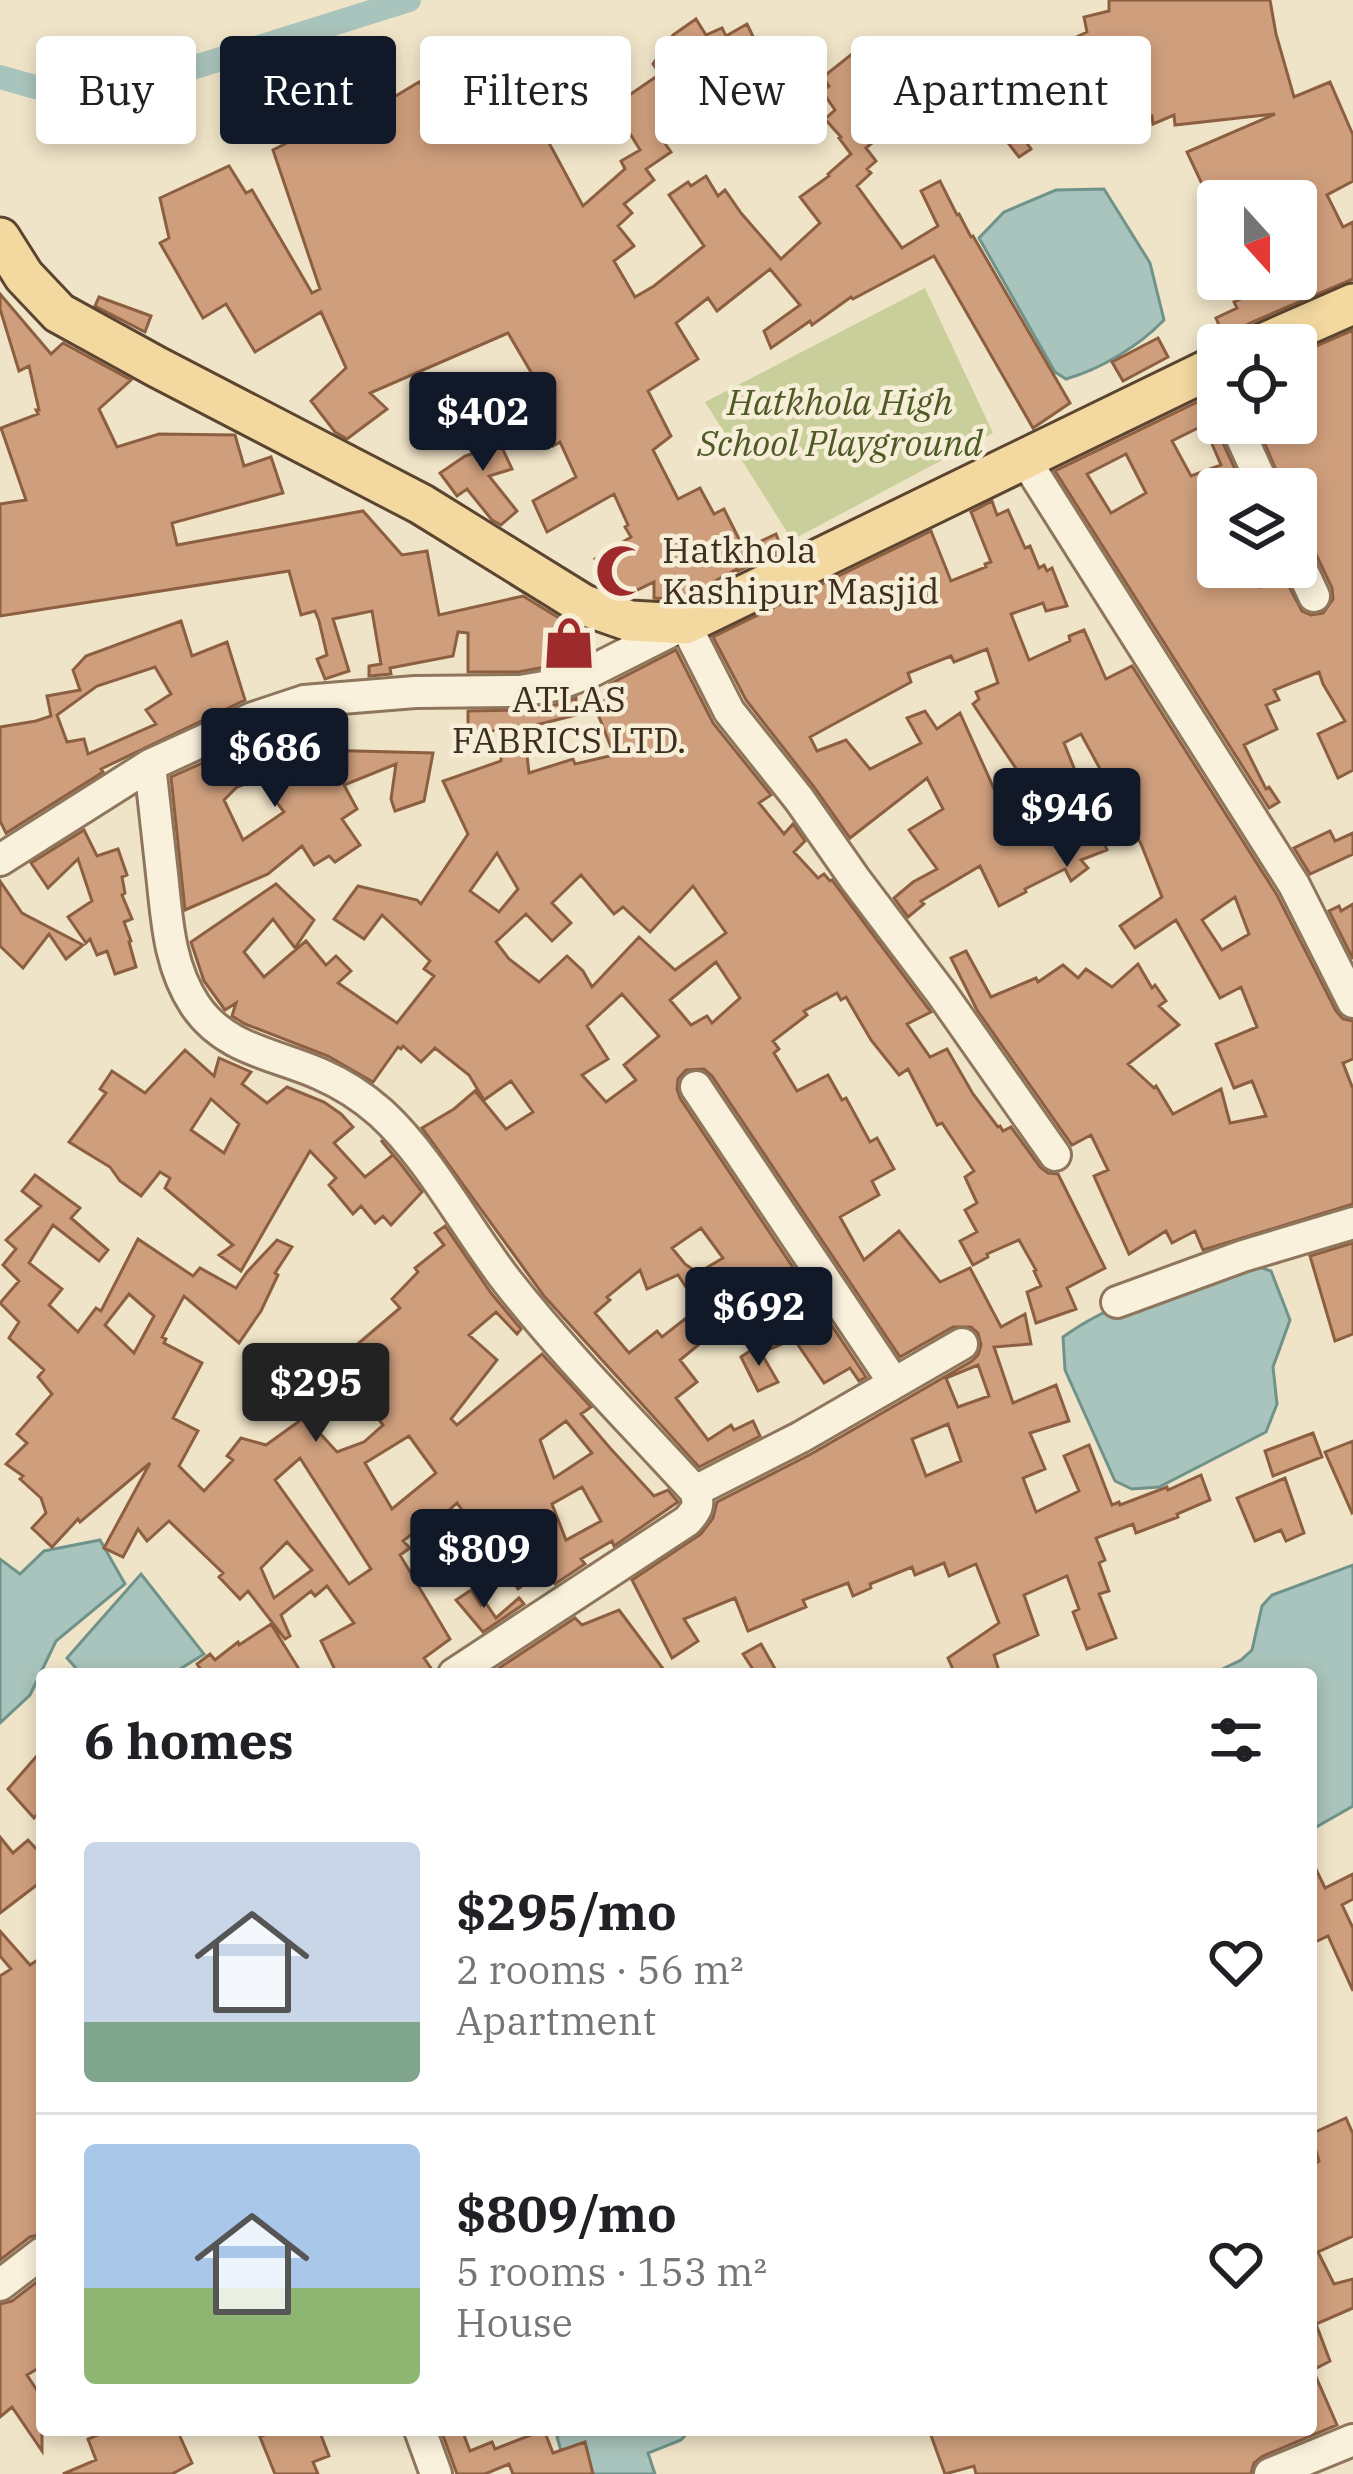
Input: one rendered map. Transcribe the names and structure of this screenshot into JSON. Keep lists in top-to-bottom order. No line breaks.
{"parks":["Hatkhola High School Playground"],"places":{"mosque":["Hatkhola Kashipur Masjid"],"shop":["ATLAS FABRICS LTD."]},"north":"bottom","page":{"chip":["Buy","Rent","Filters","New","Apartment"],"price":["$402","$686","$946","$692","$295","$809"],"heading":"6 homes","list":[{"name":"$295/mo","note":"2 rooms · 56 m² · Apartment"},{"name":"$809/mo","note":"5 rooms · 153 m² · House"}]}}
